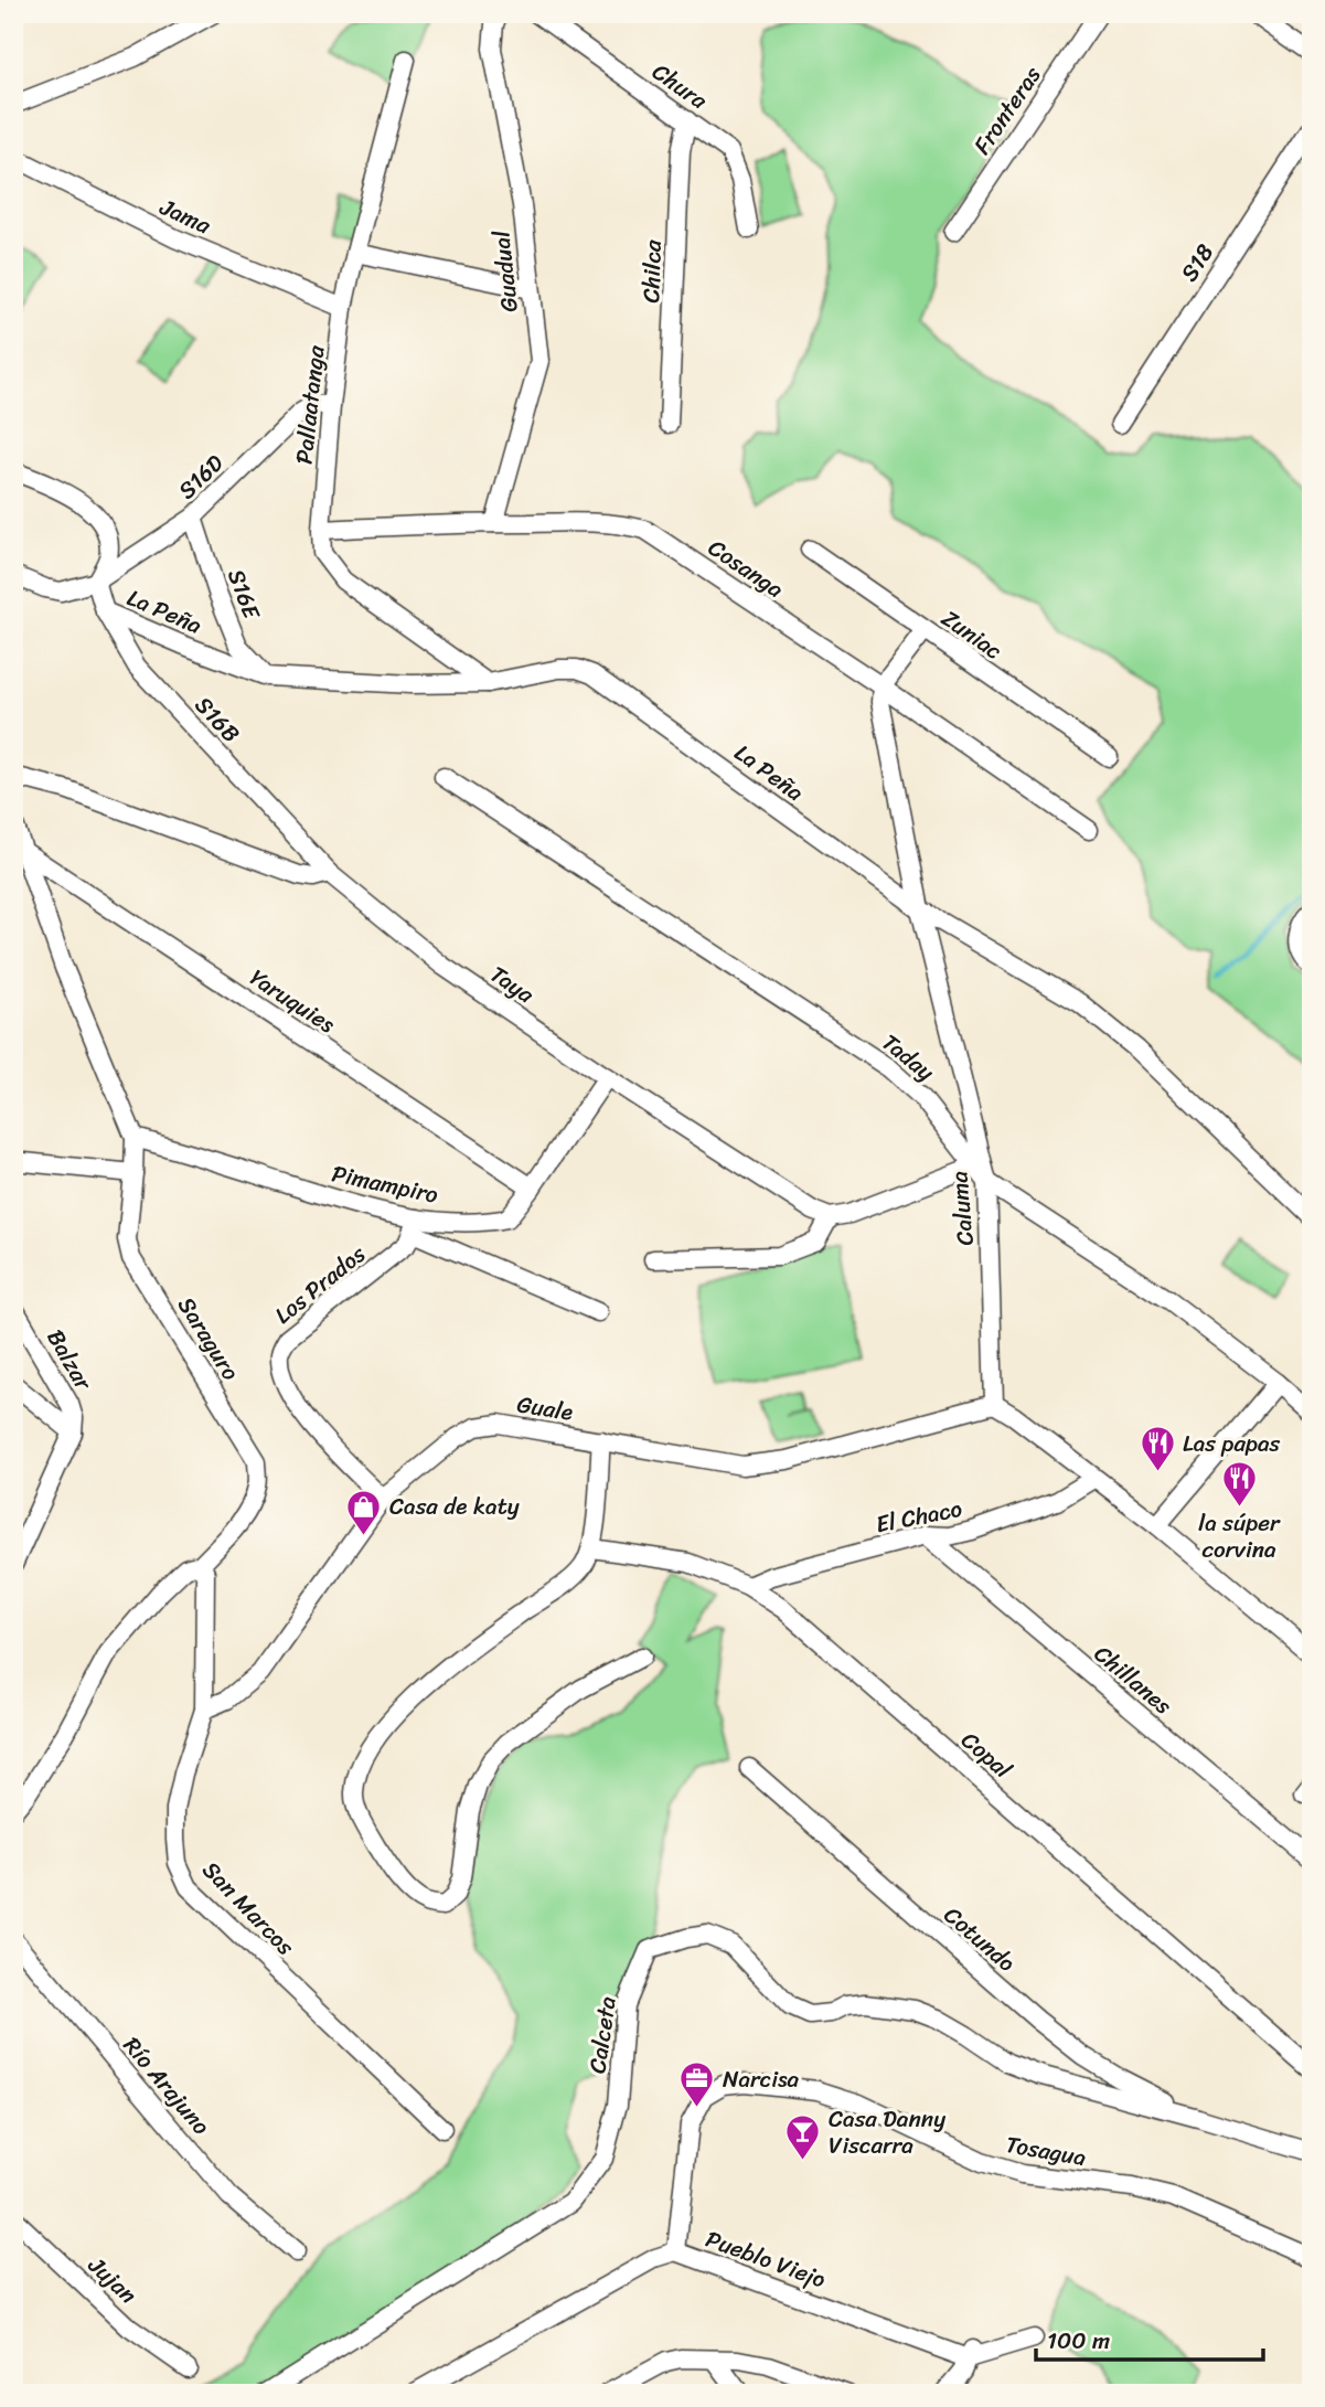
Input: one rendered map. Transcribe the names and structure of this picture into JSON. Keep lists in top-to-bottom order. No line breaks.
{"streets":{"street":["Chura","Fronteras","Jama","S18","Guadual","Chilca","Pallaatanga","S16D","Cosanga","S16E","La Peña","Zuniac","S16B","Taya","Yaruquies","Taday","Pimampiro","Caluma","Los Prados","Saraguro","Balzar","Guale","El Chaco","Chillanes","Copal","San Marcos","Cotundo","Calceta","Río Arajuno","Tosagua","Pueblo Viejo","Jujan"]},"crossings":[["Chura","Chilca"],["Jama","Pallaatanga"],["Guadual","Cosanga"],["Pallaatanga","S16D"],["Pallaatanga","Cosanga"],["Pallaatanga","La Peña"],["S16D","S16E"],["S16D","S16B"],["Cosanga","Caluma"],["S16E","La Peña"],["La Peña","S16B"],["La Peña","Caluma"],["S16B","Taya"],["Taya","Pimampiro"],["Yaruquies","Pimampiro"],["Yaruquies","Saraguro"],["Taday","Caluma"],["Pimampiro","Los Prados"],["Pimampiro","Saraguro"],["Caluma","Guale"],["Los Prados","Guale"],["Saraguro","San Marcos"],["Guale","San Marcos"],["El Chaco","Chillanes"],["El Chaco","Copal"],["Cotundo","Calceta"],["Tosagua","Pueblo Viejo"]],"places":{"restaurant":["Las papas","la súper corvina"],"shop":["Casa de katy"],"office":["Narcisa"],"bar":["Casa Danny Viscarra"]},"scale_bar":"100 m"}
